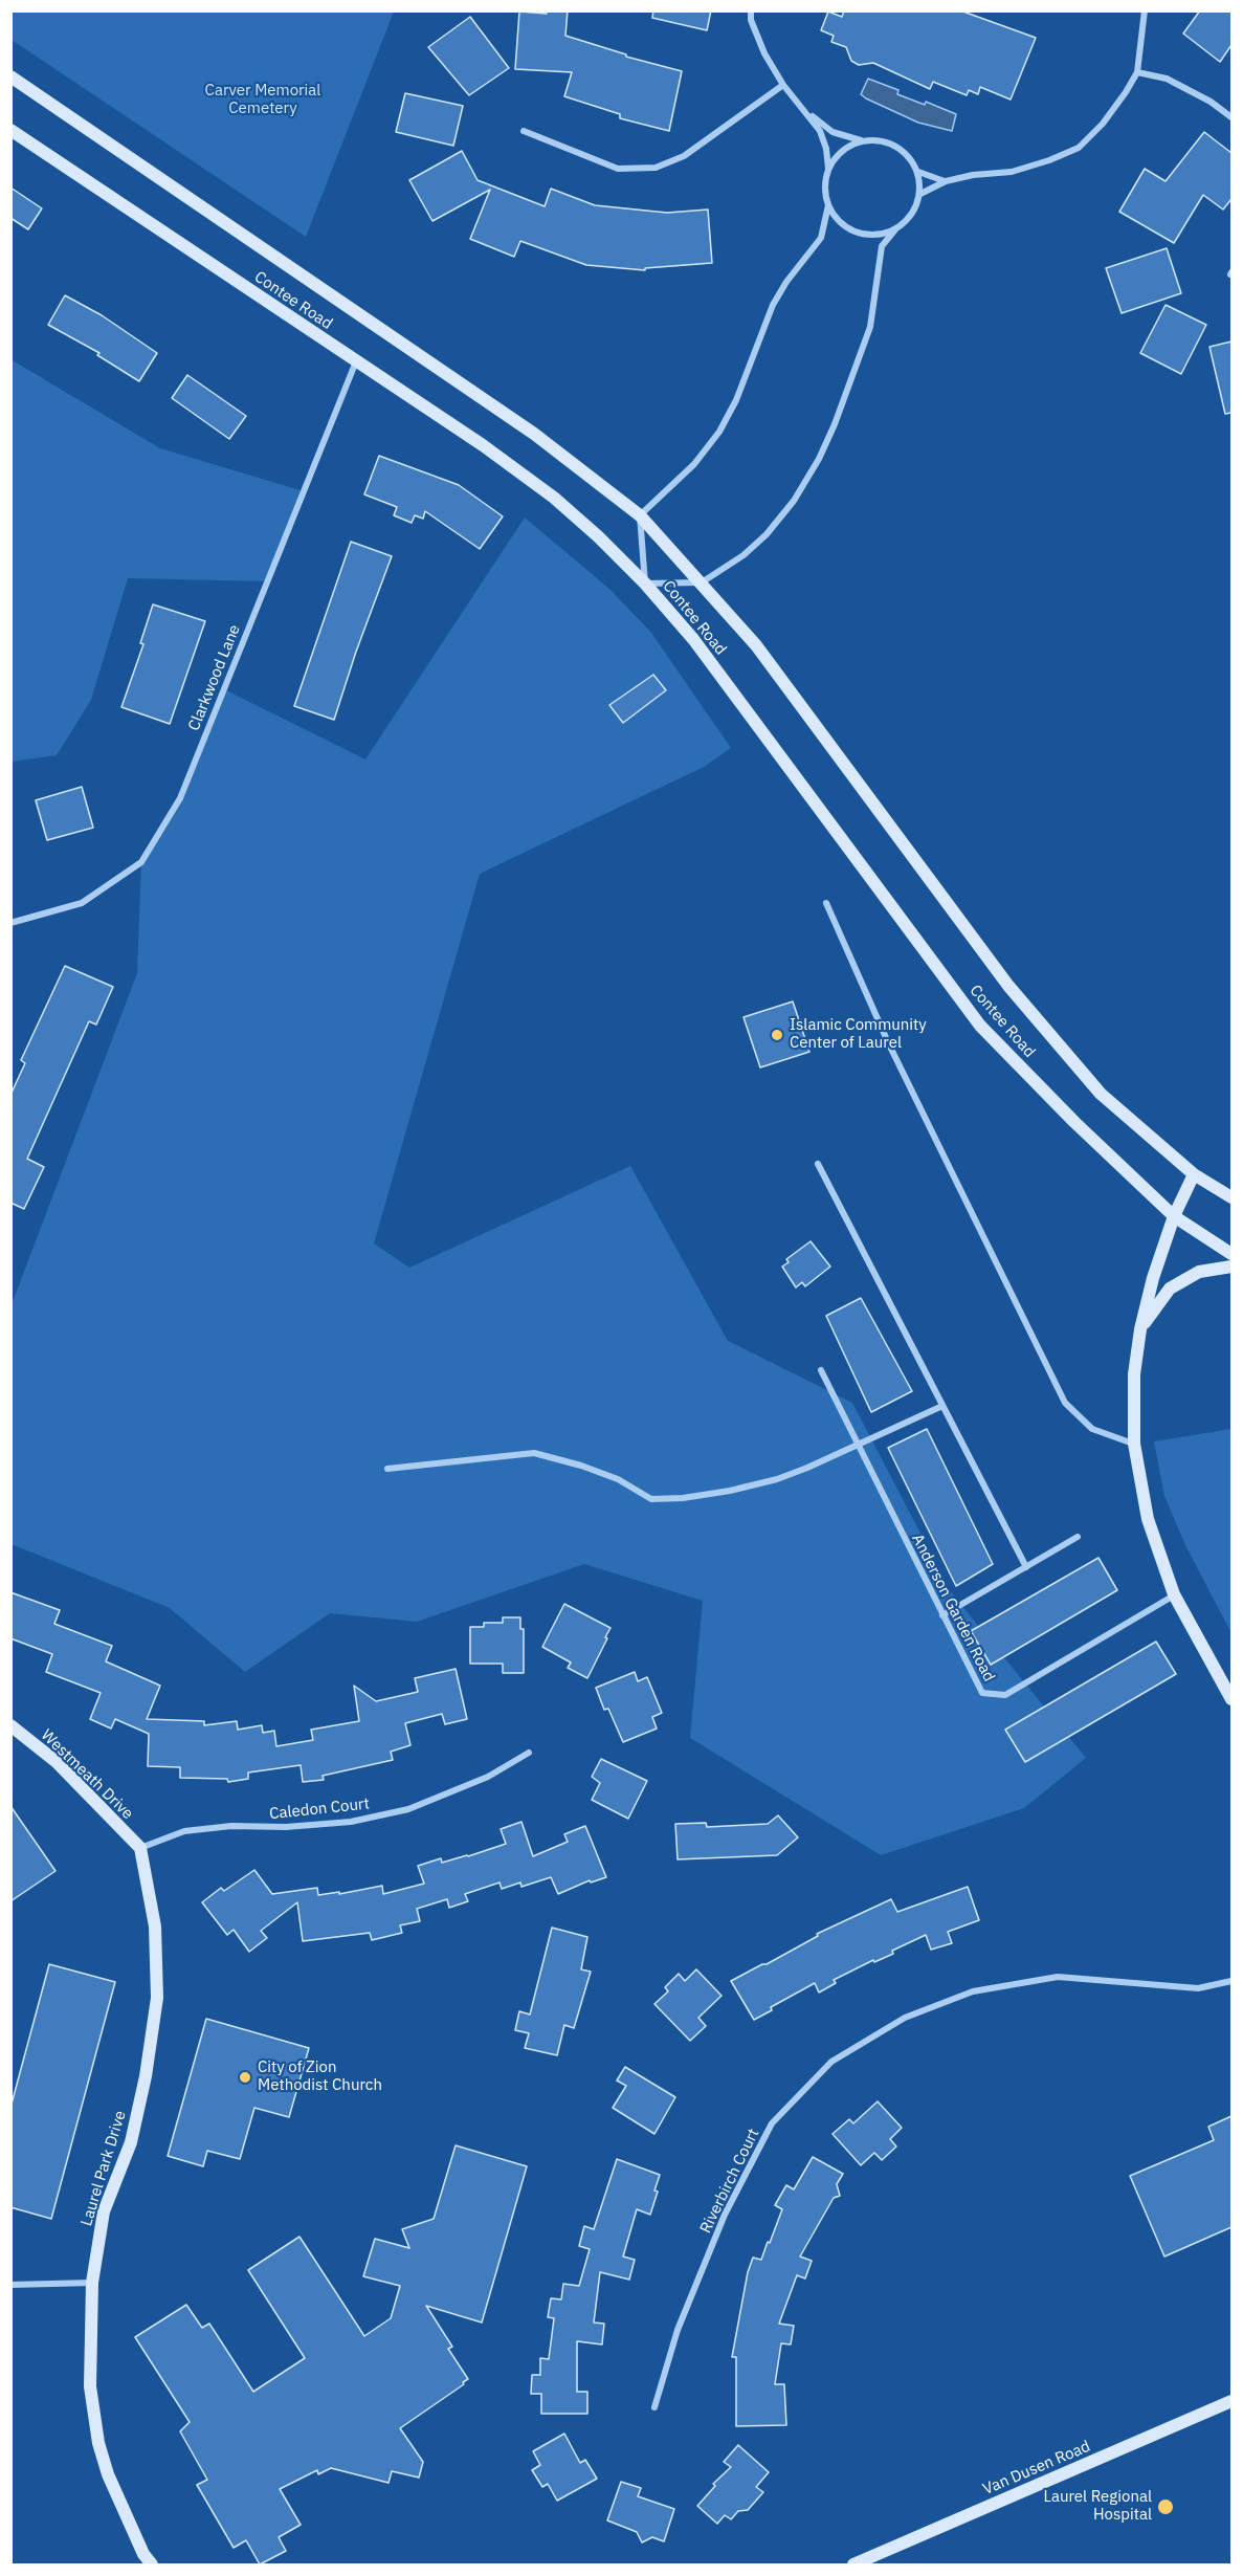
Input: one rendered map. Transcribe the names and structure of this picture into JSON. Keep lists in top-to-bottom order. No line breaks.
{"streets":{"street":["Contee Road","Clarkwood Lane","Anderson Garden Road","Westmeath Drive","Caledon Court","Laurel Park Drive","Riverbirch Court","Van Dusen Road"]},"crossings":[["Contee Road","Clarkwood Lane"],["Westmeath Drive","Caledon Court"],["Westmeath Drive","Laurel Park Drive"],["Caledon Court","Laurel Park Drive"]],"parks":["Carver Memorial Cemetery"],"places":["Islamic Community Center of Laurel","City of Zion Methodist Church","Laurel Regional Hospital"]}
